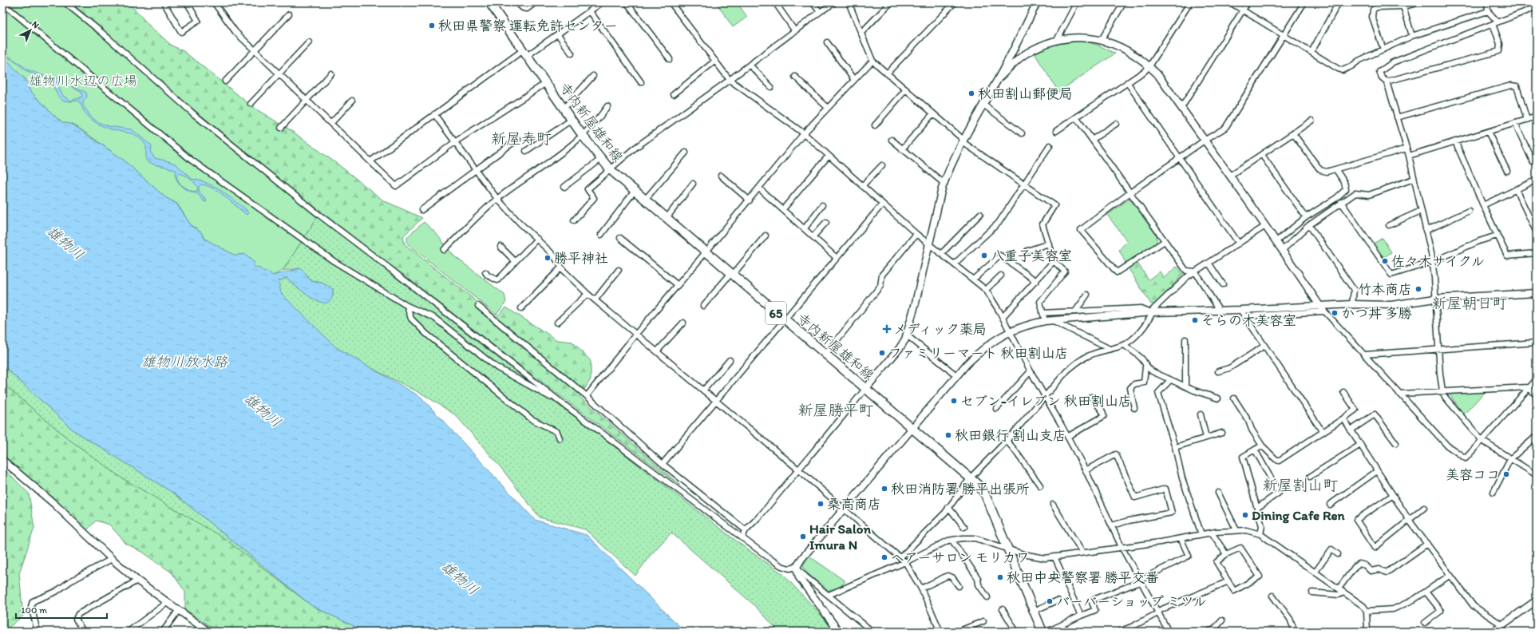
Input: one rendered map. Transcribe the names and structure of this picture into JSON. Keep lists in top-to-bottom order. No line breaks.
{"streets":{"main road":["寺内新屋雄和線","65"]},"districts":["新屋寿町","新屋朝日町","新屋勝平町","新屋割山町"],"water":["雄物川","雄物川放水路"],"parks":["雄物川水辺の広場"],"places":{"other":["秋田県警察 運転免許センター","秋田割山郵便局","八重子美容室","勝平神社","佐々木サイクル","竹本商店","かつ丼 多勝","そらの木美容室","ファミリーマート 秋田割山店","セブン-イレブン 秋田割山店","秋田銀行 割山支店","美容ココ","秋田消防署 勝平出張所","桑高商店","Dining Cafe Ren","Hair Salon Imura N","ヘアーサロン モリカワ","秋田中央警察署 勝平交番","バーバーショップ ミツル"],"health":["メディック薬局"]},"scale_bar":"100 m","north":"top right"}
